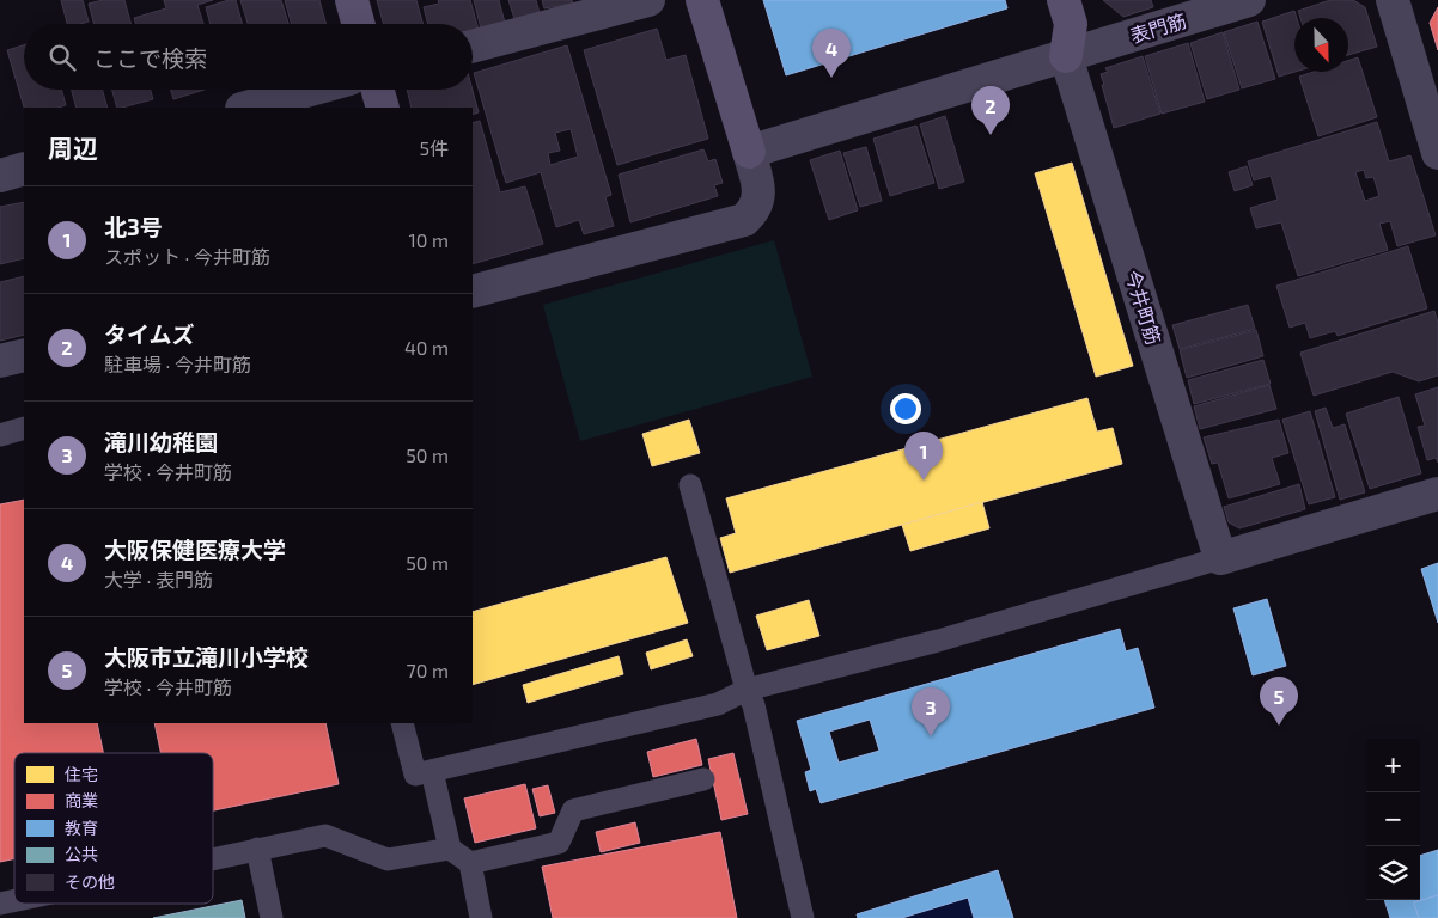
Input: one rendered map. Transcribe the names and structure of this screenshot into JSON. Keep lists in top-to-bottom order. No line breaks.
{"streets":{"street":["表門筋","今井町筋"]},"crossings":[["表門筋","今井町筋"]],"legend":["住宅","商業","教育","公共","その他"],"north":"bottom","page":{"search":"ここで検索","pins":["4","2","1","5","3"],"heading":["周辺","5件"],"list":[{"mark":"1","name":"北3号","note":"スポット · 今井町筋","value":"10 m"},{"mark":"2","name":"タイムズ","note":"駐車場 · 今井町筋","value":"40 m"},{"mark":"3","name":"滝川幼稚園","note":"学校 · 今井町筋","value":"50 m"},{"mark":"4","name":"大阪保健医療大学","note":"大学 · 表門筋","value":"50 m"},{"mark":"5","name":"大阪市立滝川小学校","note":"学校 · 今井町筋","value":"70 m"}],"map_buttons":["+","−"]}}
